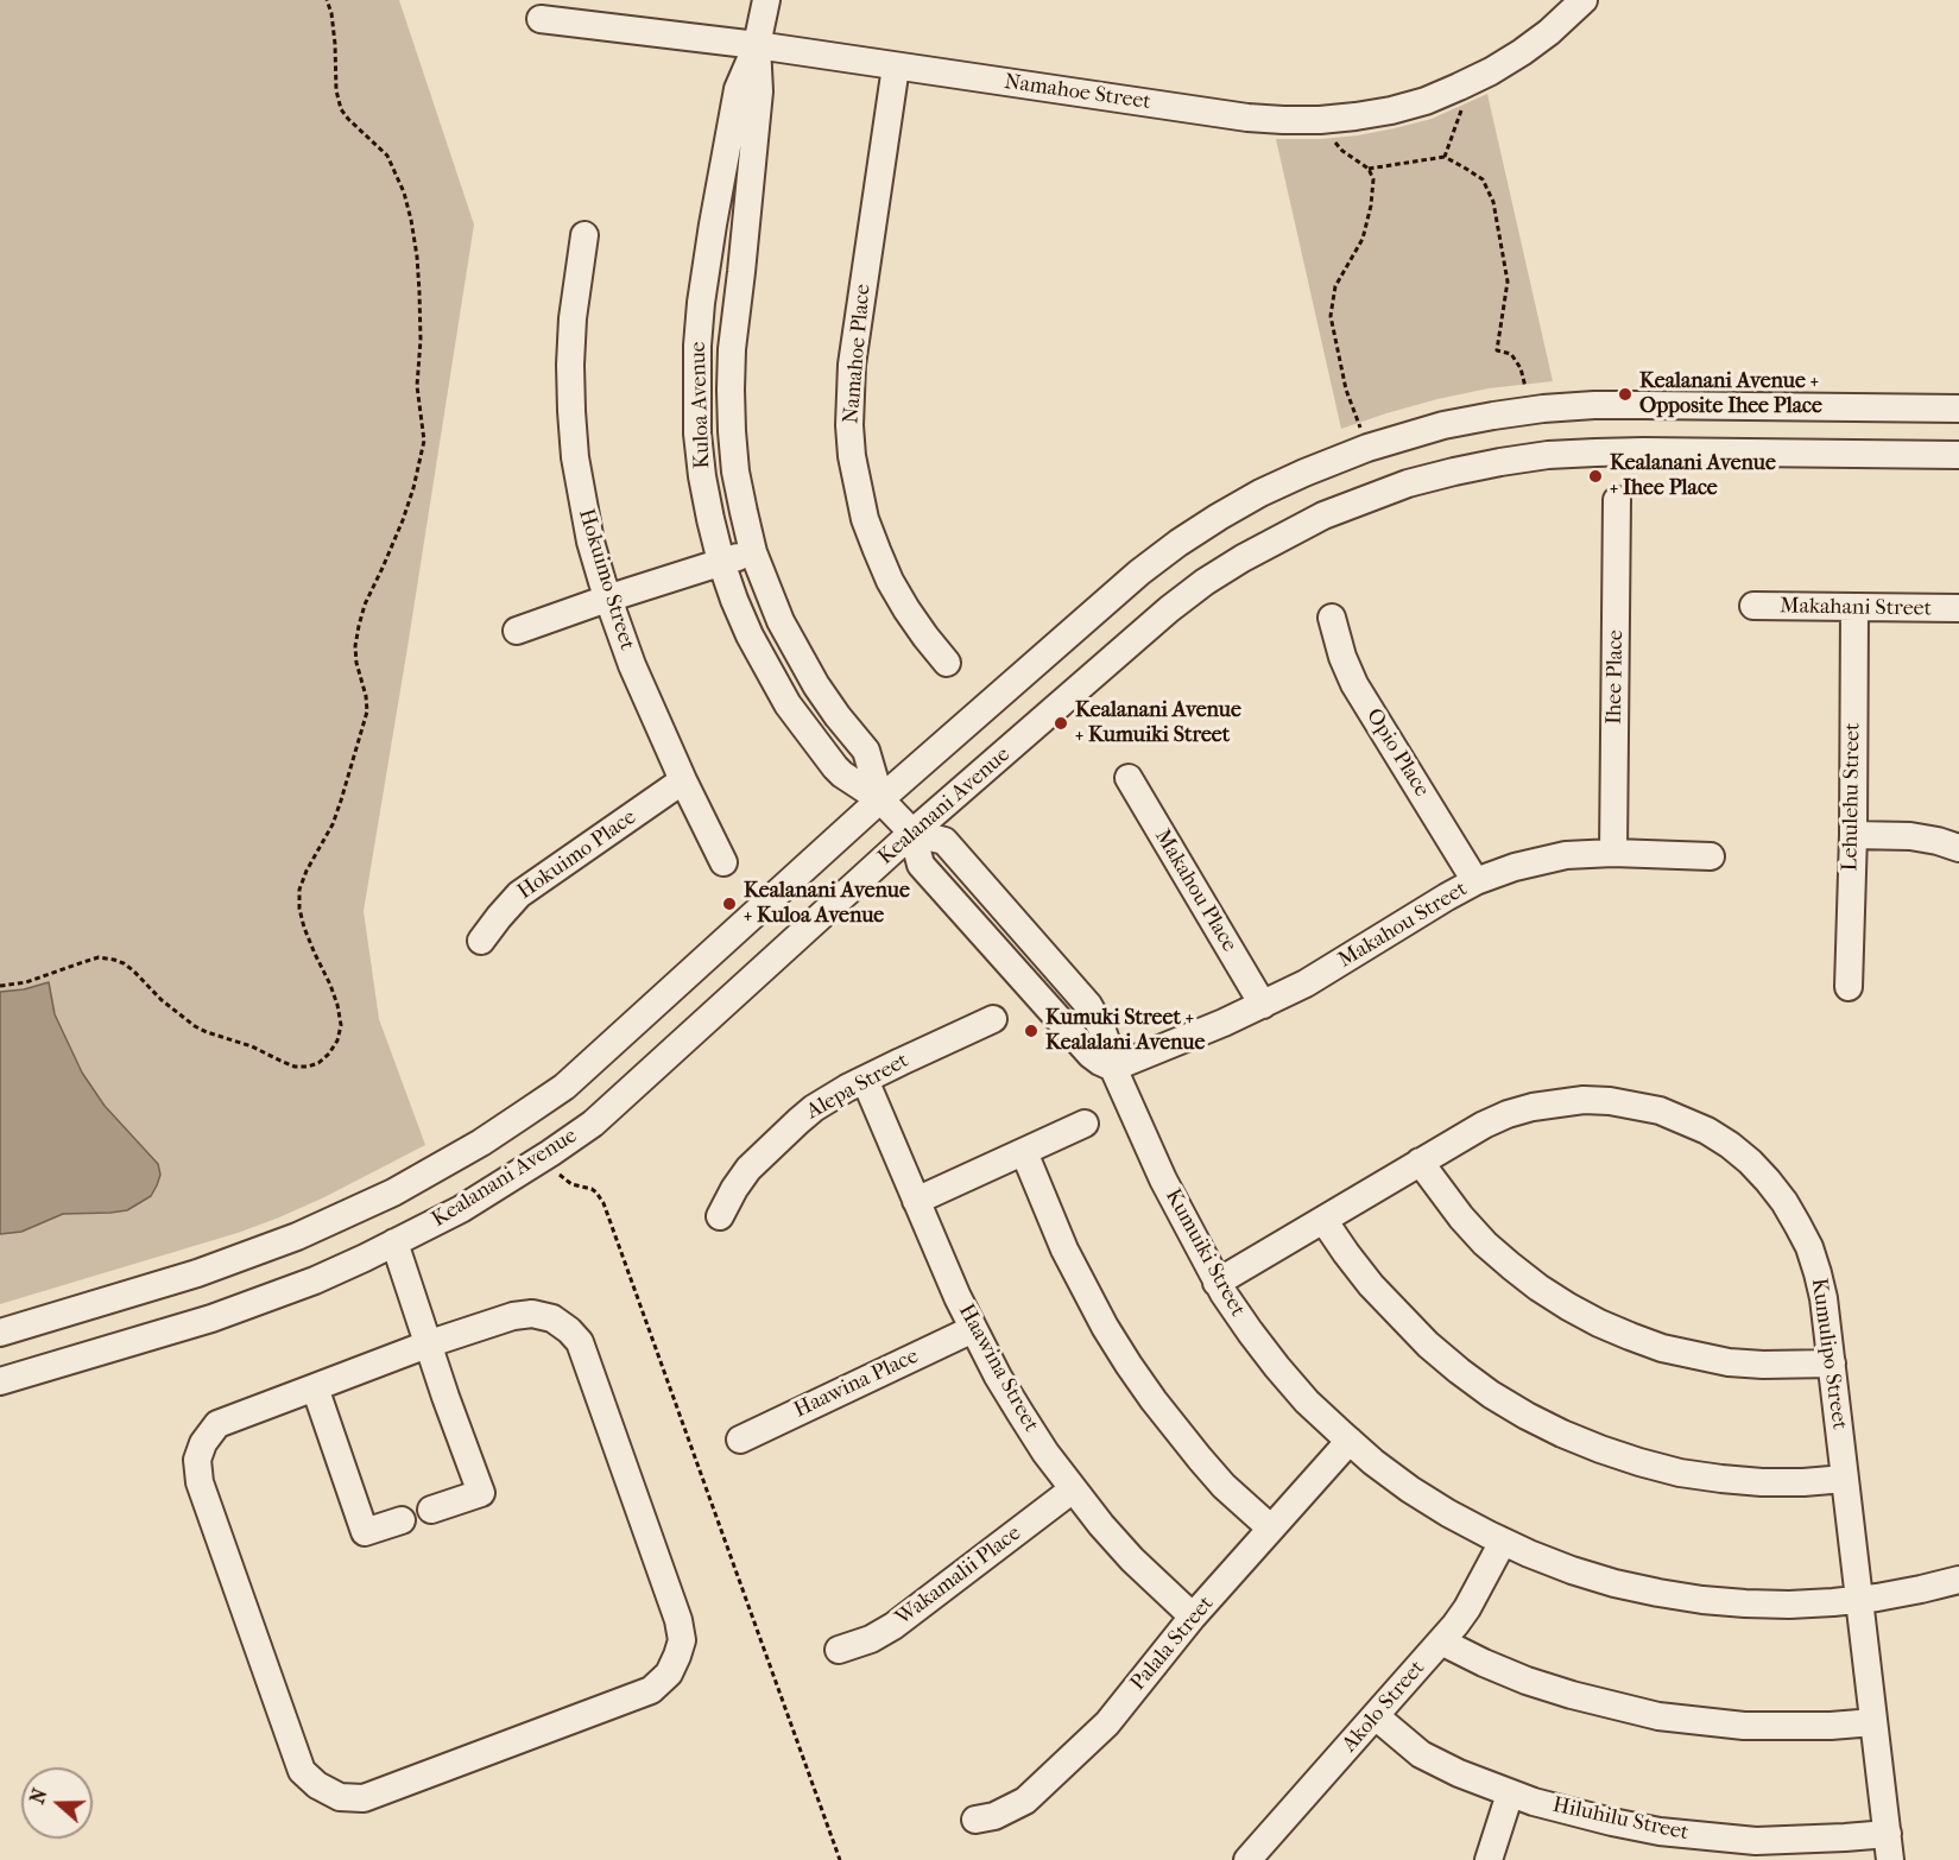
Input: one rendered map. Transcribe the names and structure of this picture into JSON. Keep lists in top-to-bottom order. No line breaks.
{"streets":{"street":["Namahoe Street","Namahoe Place","Kuloa Avenue","Hokuimo Street","Makahani Street","Ihee Place","Opio Place","Lehulehu Street","Kealanani Avenue","Hokuimo Place","Makahou Place","Makahou Street","Alepa Street","Kumuiki Street","Kumulipo Street","Haawina Street","Haawina Place","Wakamalii Place","Palala Street","Akolo Street","Hiluhilu Street"]},"crossings":[["Namahoe Street","Namahoe Place"],["Namahoe Street","Kuloa Avenue"],["Kuloa Avenue","Kealanani Avenue"],["Kuloa Avenue","Kumuiki Street"],["Hokuimo Street","Hokuimo Place"],["Makahani Street","Lehulehu Street"],["Ihee Place","Makahou Street"],["Opio Place","Makahou Street"],["Kealanani Avenue","Kumuiki Street"],["Makahou Place","Makahou Street"],["Makahou Street","Kumuiki Street"],["Alepa Street","Haawina Street"],["Kumuiki Street","Kumulipo Street"],["Kumuiki Street","Palala Street"],["Kumuiki Street","Akolo Street"],["Kumulipo Street","Hiluhilu Street"],["Haawina Street","Haawina Place"],["Haawina Street","Wakamalii Place"],["Haawina Street","Palala Street"],["Akolo Street","Hiluhilu Street"]],"places":["Kealanani Avenue + Opposite Ihee Place","Kealanani Avenue + Ihee Place","Kealanani Avenue + Kumuiki Street","Kealanani Avenue + Kuloa Avenue","Kumuki Street + Kealalani Avenue"],"north":"left"}
